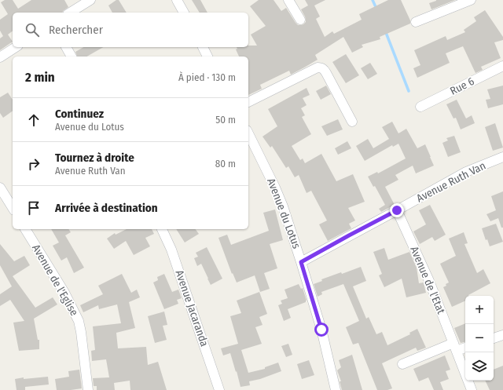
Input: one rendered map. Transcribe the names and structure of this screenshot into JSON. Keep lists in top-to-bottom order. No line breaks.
{"streets":{"street":["Rue 6","Avenue Ruth Van","Avenue du Lotus","Avenue de l'Eglise","Avenue de l'Etat","Avenue Jacaranda"]},"crossings":[["Avenue Ruth Van","Avenue du Lotus"],["Avenue Ruth Van","Avenue de l'Etat"]],"page":{"search":"Rechercher","heading":["2 min","À pied · 130 m"],"list":[["Continuez","Avenue du Lotus","50 m"],["Tournez à droite","Avenue Ruth Van","80 m"],"Arrivée à destination"],"map_buttons":["+","−"]}}
